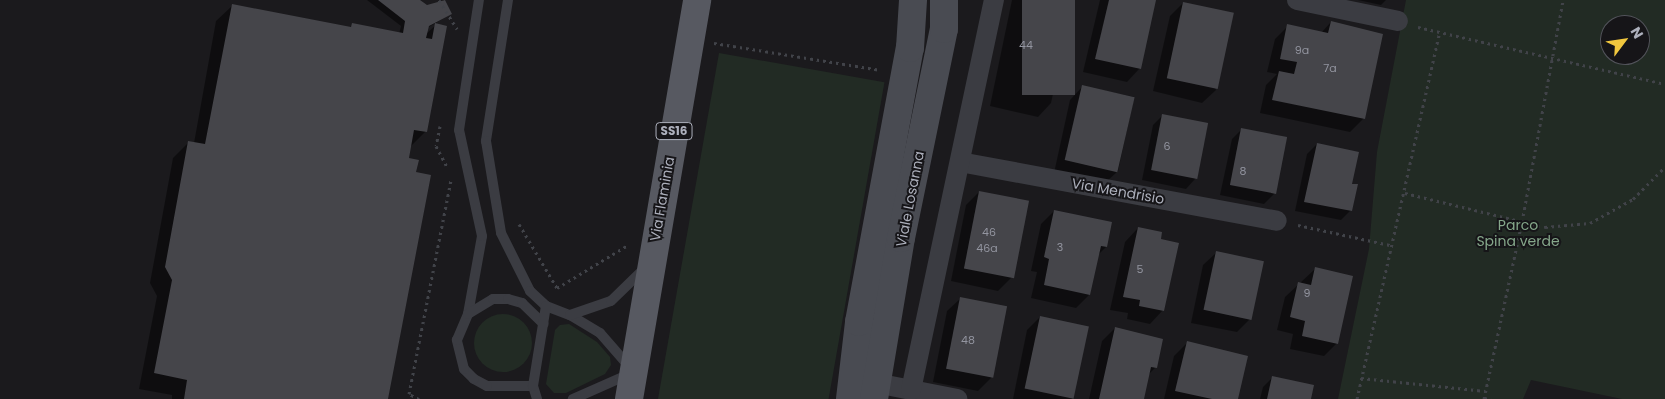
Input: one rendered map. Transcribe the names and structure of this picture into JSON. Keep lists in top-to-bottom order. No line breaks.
{"streets":{"main road":["SS16","Via Flaminia","Viale Losanna"],"street":["Via Mendrisio"]},"parks":["Parco Spina verde"],"house_numbers":["44","9a","7a","6","8","46","3","46a","5","9","48"],"north":"top right"}
